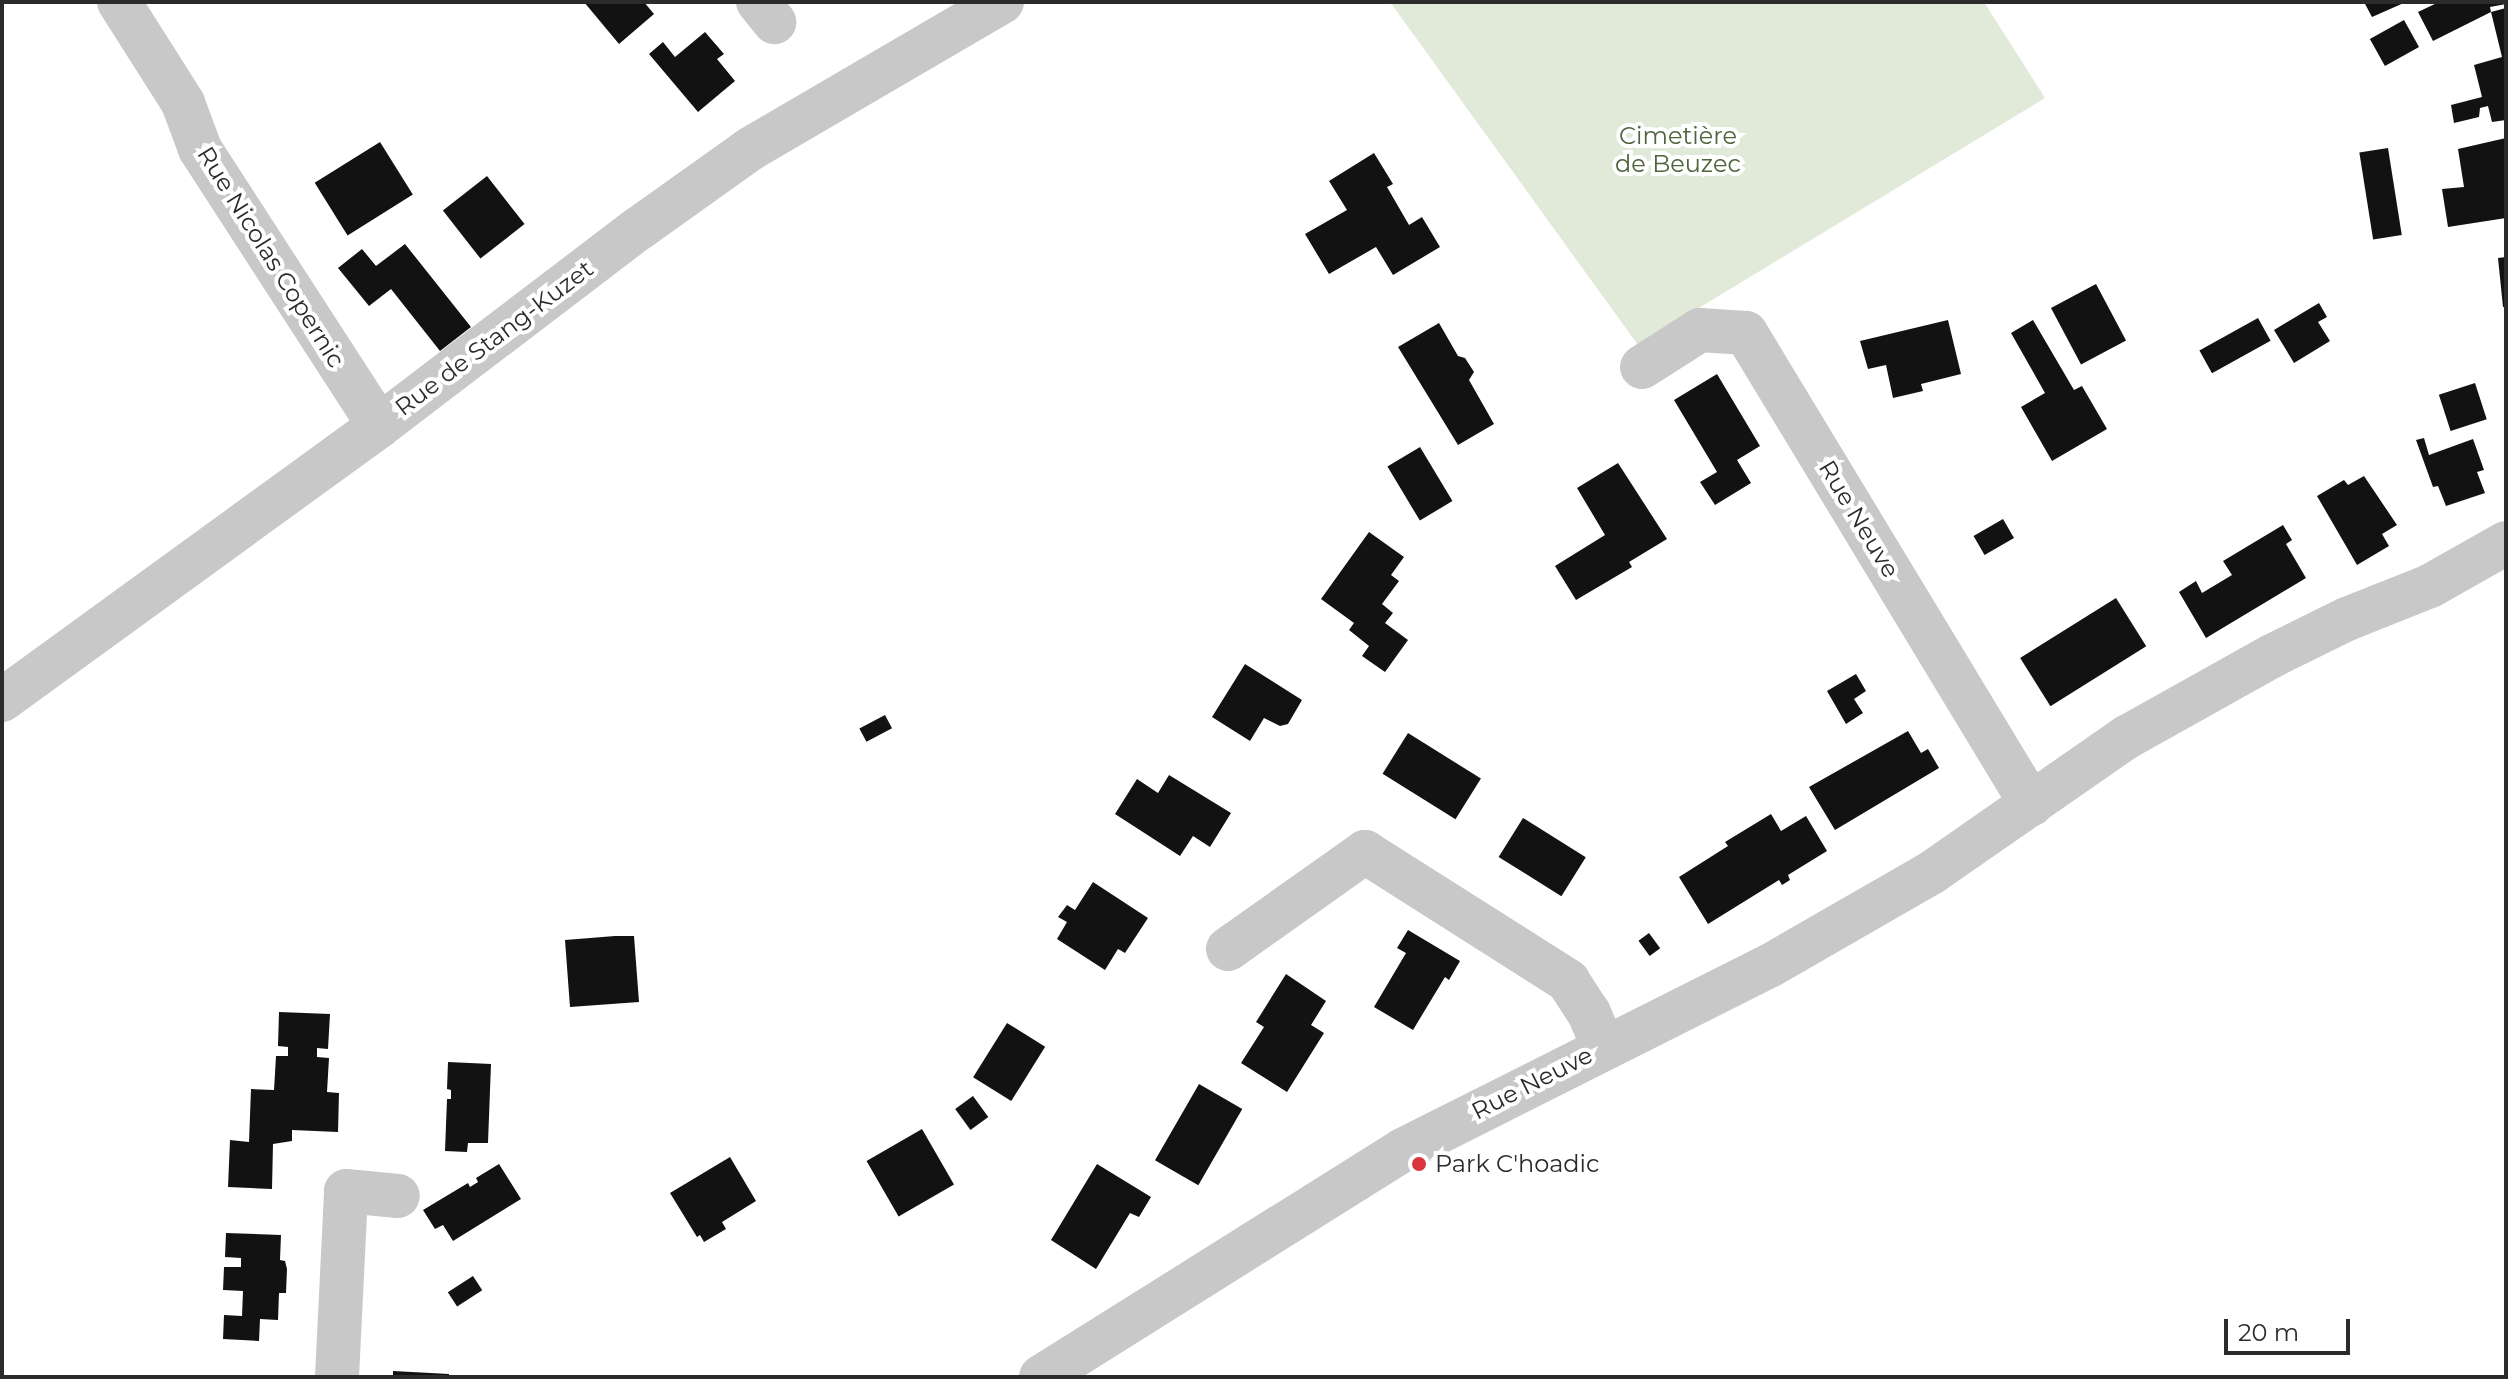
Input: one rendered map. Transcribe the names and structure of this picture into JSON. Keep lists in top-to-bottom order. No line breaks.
{"streets":{"street":["Rue Nicolas Copernic","Rue de Stang-Kuzet","Rue Neuve"]},"crossings":[["Rue Nicolas Copernic","Rue de Stang-Kuzet"]],"parks":["Cimetière de Beuzec"],"places":["Park C'hoadic"],"scale_bar":"20 m"}
